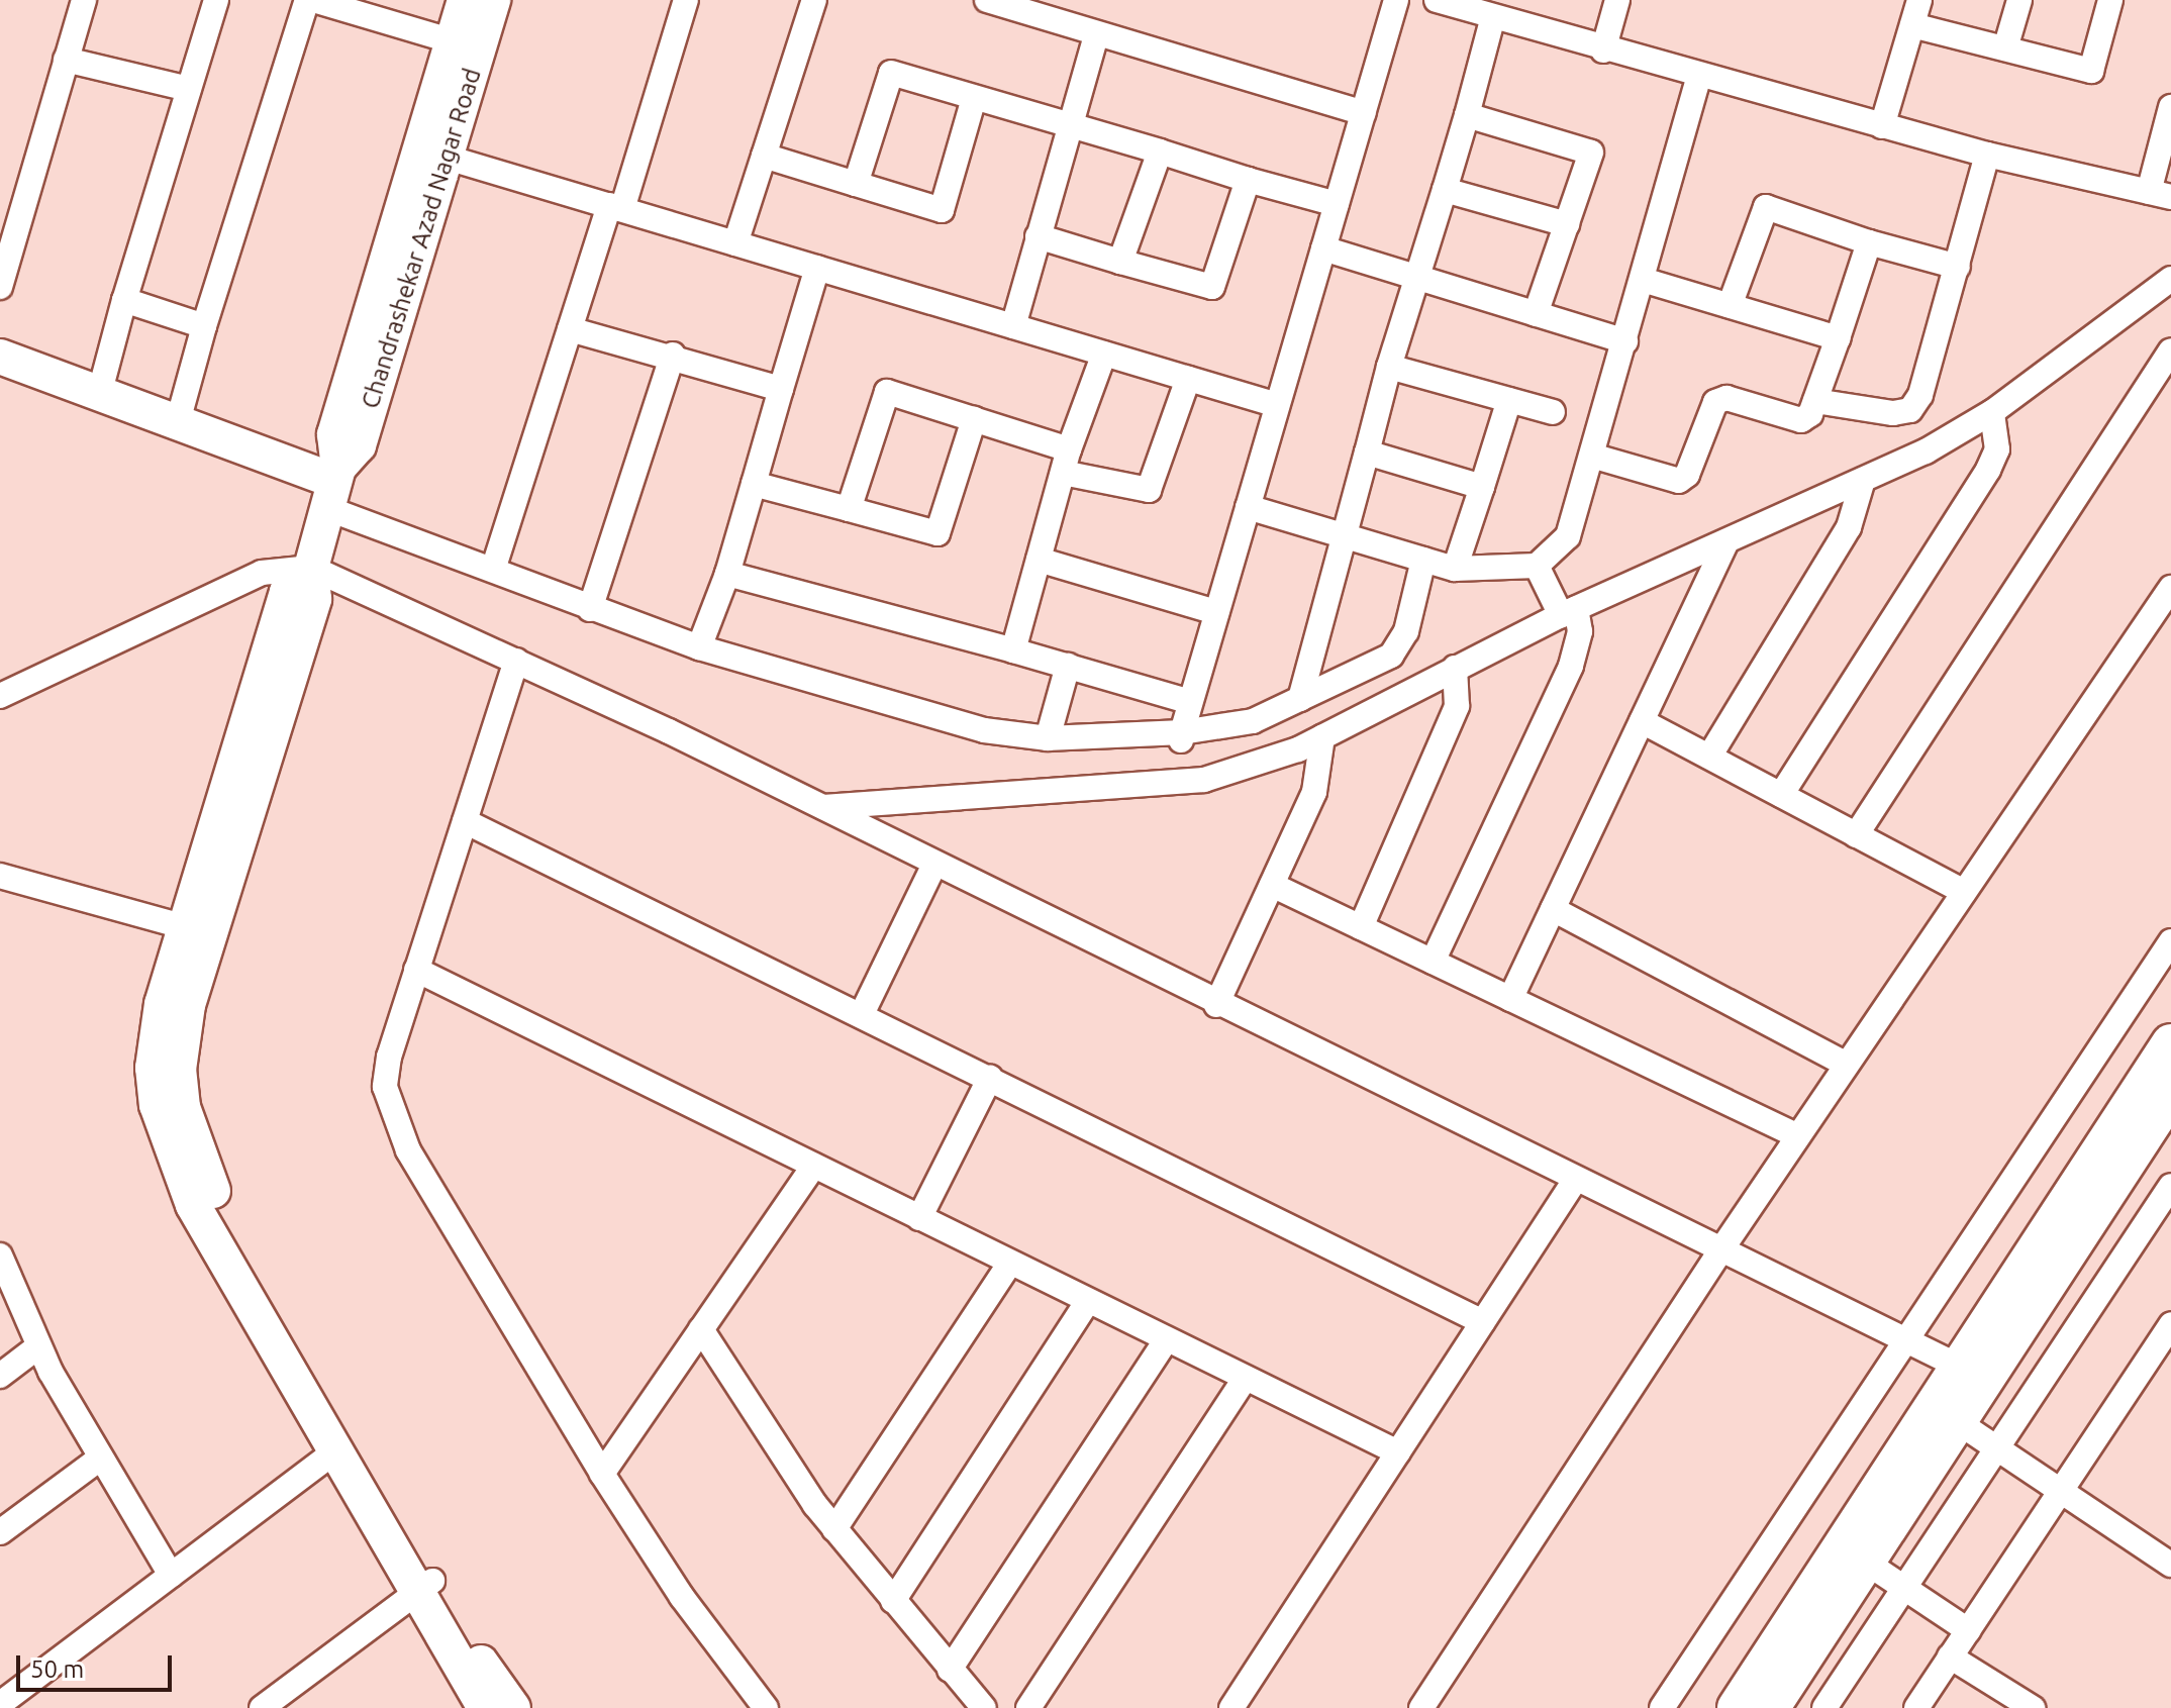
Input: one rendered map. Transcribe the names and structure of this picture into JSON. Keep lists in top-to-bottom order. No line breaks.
{"streets":{"street":["Chandrashekar Azad Nagar Road"]},"scale_bar":"50 m"}
